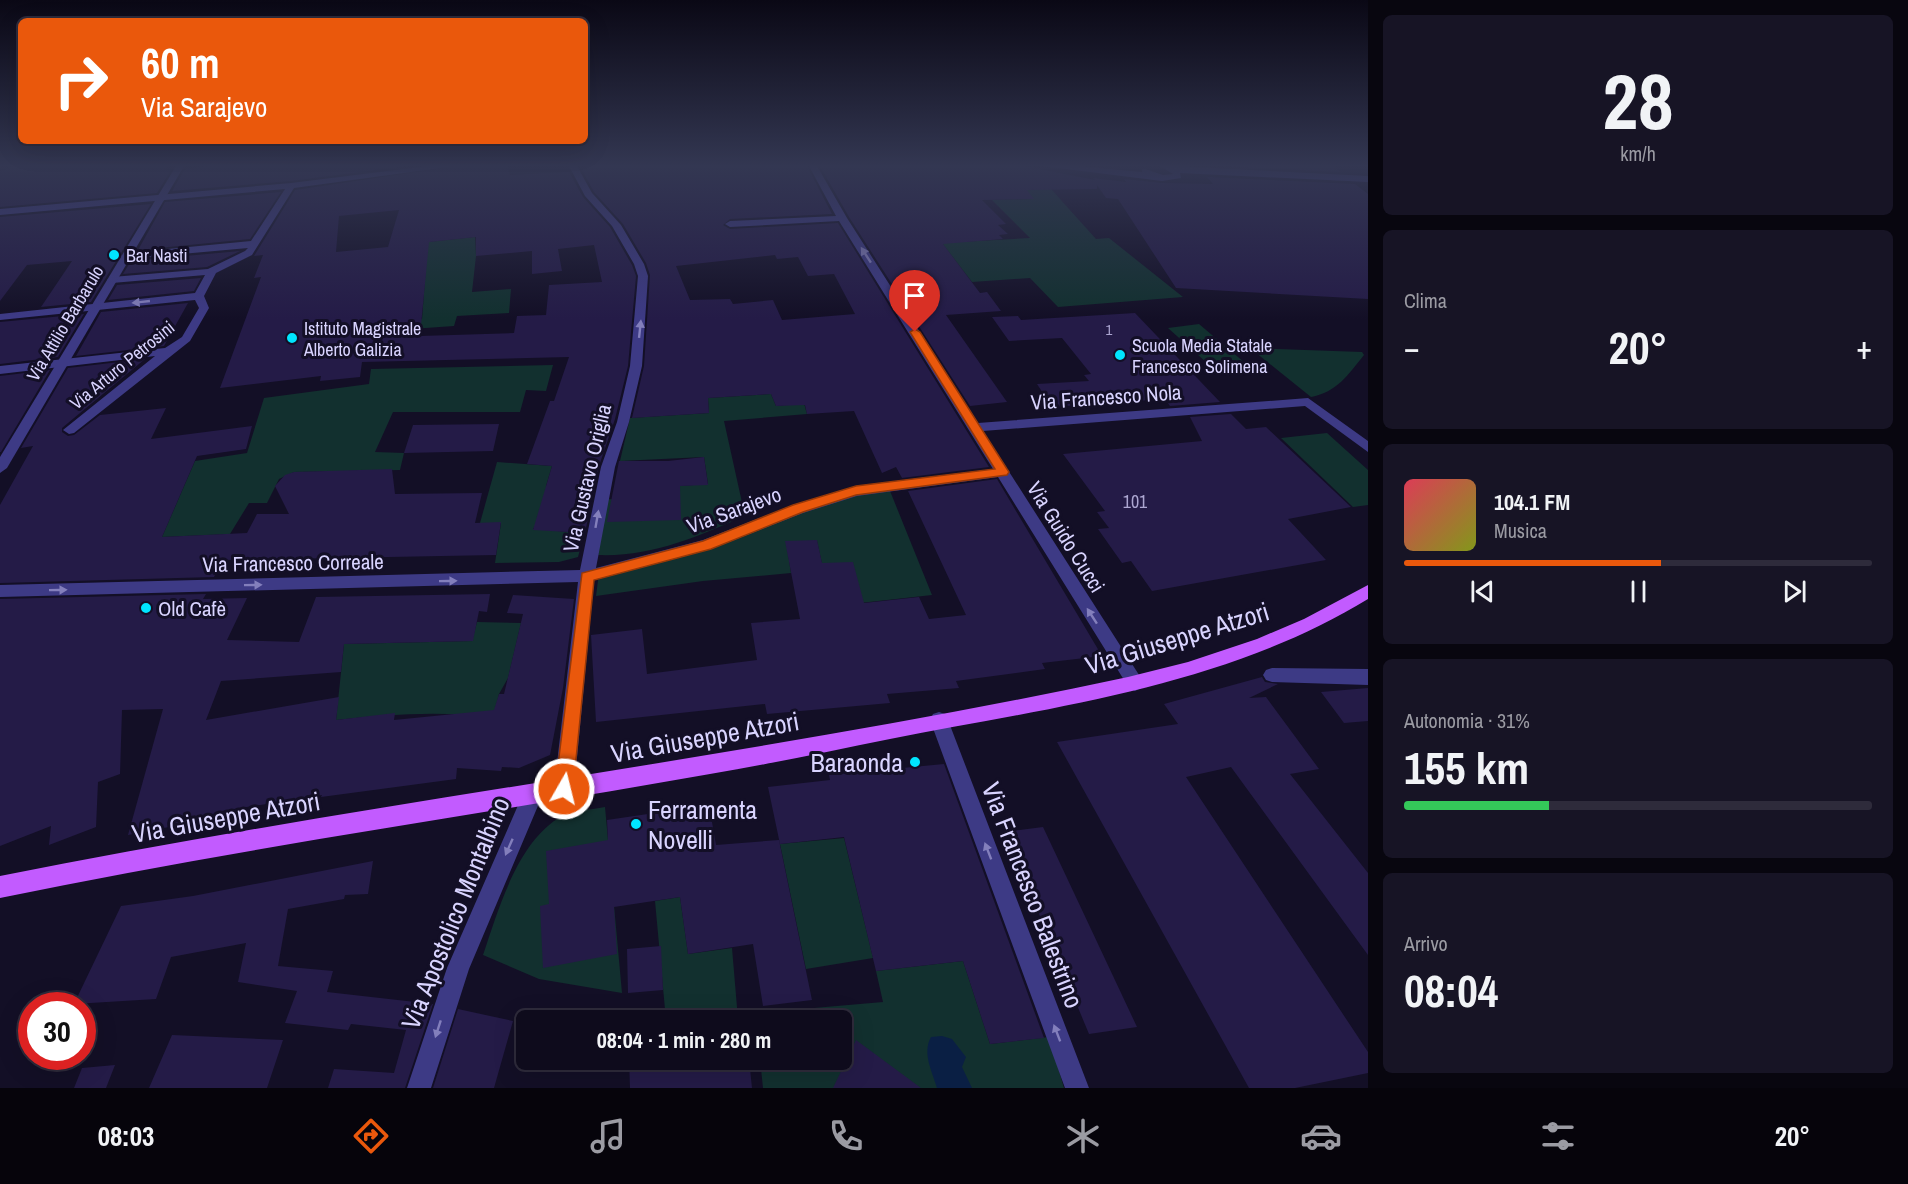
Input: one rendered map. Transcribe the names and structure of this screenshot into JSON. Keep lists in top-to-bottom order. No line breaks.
{"streets":{"main road":["Via Giuseppe Atzori"],"street":["Via Attilio Barbarulo","Via Arturo Petrosini","Via Francesco Nola","Via Gustavo Origlia","Via Sarajevo","Via Guido Cucci","Via Francesco Correale","Via Francesco Balestrino","Via Apostolico Montalbino"]},"crossings":[["Via Francesco Nola","Via Guido Cucci"],["Via Gustavo Origlia","Via Sarajevo"],["Via Gustavo Origlia","Via Francesco Correale"],["Via Gustavo Origlia","Via Giuseppe Atzori"],["Via Sarajevo","Via Guido Cucci"],["Via Sarajevo","Via Francesco Correale"],["Via Guido Cucci","Via Giuseppe Atzori"],["Via Giuseppe Atzori","Via Francesco Balestrino"],["Via Giuseppe Atzori","Via Apostolico Montalbino"]],"one_way":["Via Gustavo Origlia","Via Guido Cucci","Via Francesco Correale","Via Francesco Balestrino","Via Apostolico Montalbino"],"places":["Bar Nasti","Istituto Magistrale Alberto Galizia","Scuola Media Statale Francesco Solimena","Old Cafè","Baraonda","Ferramenta Novelli"],"house_numbers":["1","101"],"page":{"tile":[["28","km/h"],"Clima",["Autonomia · 31%","155 km"],["Arrivo","08:04"]],"turn":["60 m","Via Sarajevo"],"heat":["−","20°","+"],"song":["104.1 FM","Musica"],"limit":"30","trip":"08:04 · 1 min · 280 m","tabs":["08:03","20°"]}}
